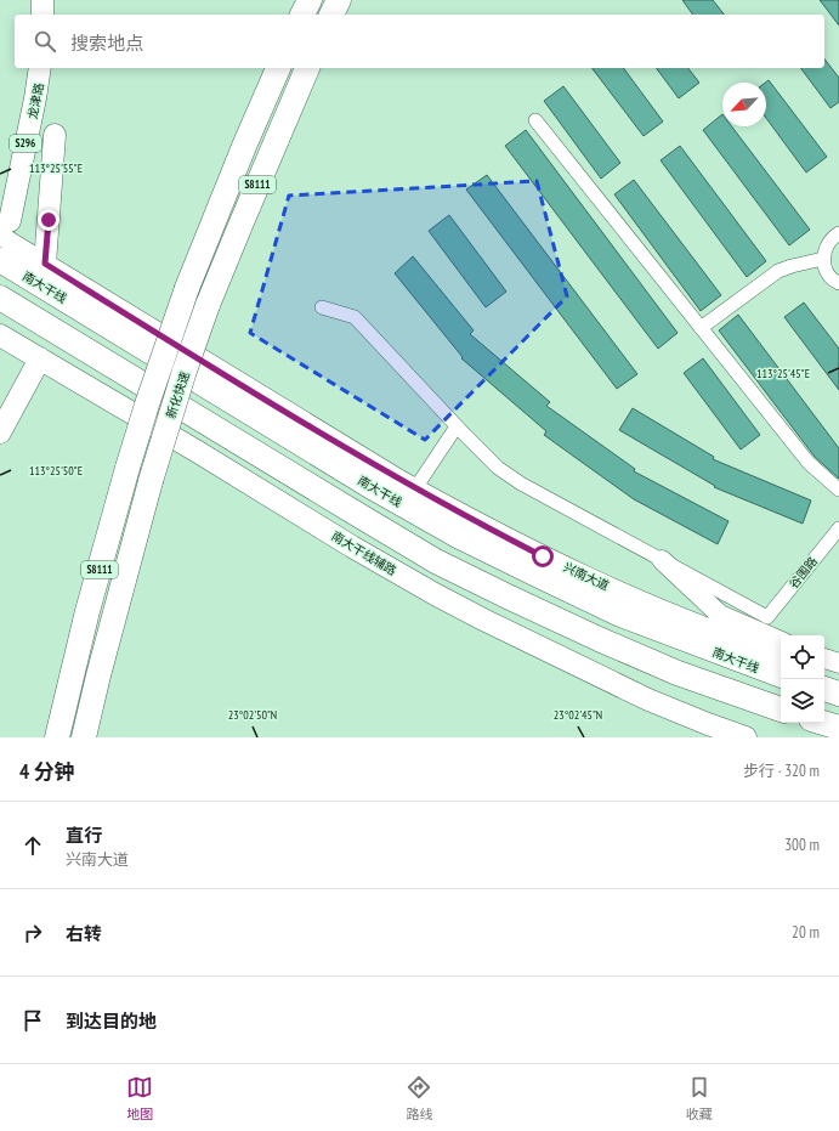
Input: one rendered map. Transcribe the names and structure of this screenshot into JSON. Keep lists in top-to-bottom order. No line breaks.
{"streets":{"highway":["S8111","南大干线","新化快速"],"main road":["龙津路","S296","南大干线辅路","兴南大道"],"street":["谷围路"]},"crossings":[["龙津路","兴南大道"]],"north":"bottom left","page":{"search":"搜索地点","heading":["4 分钟","步行 · 320 m"],"list":[["直行","兴南大道","300 m"],["右转","20 m"],"到达目的地"],"nav":["地图","路线","收藏"]},"coordinates":["113°25'55\"E","113°25'45\"E","113°25'50\"E","23°02'50\"N","23°02'45\"N"]}
